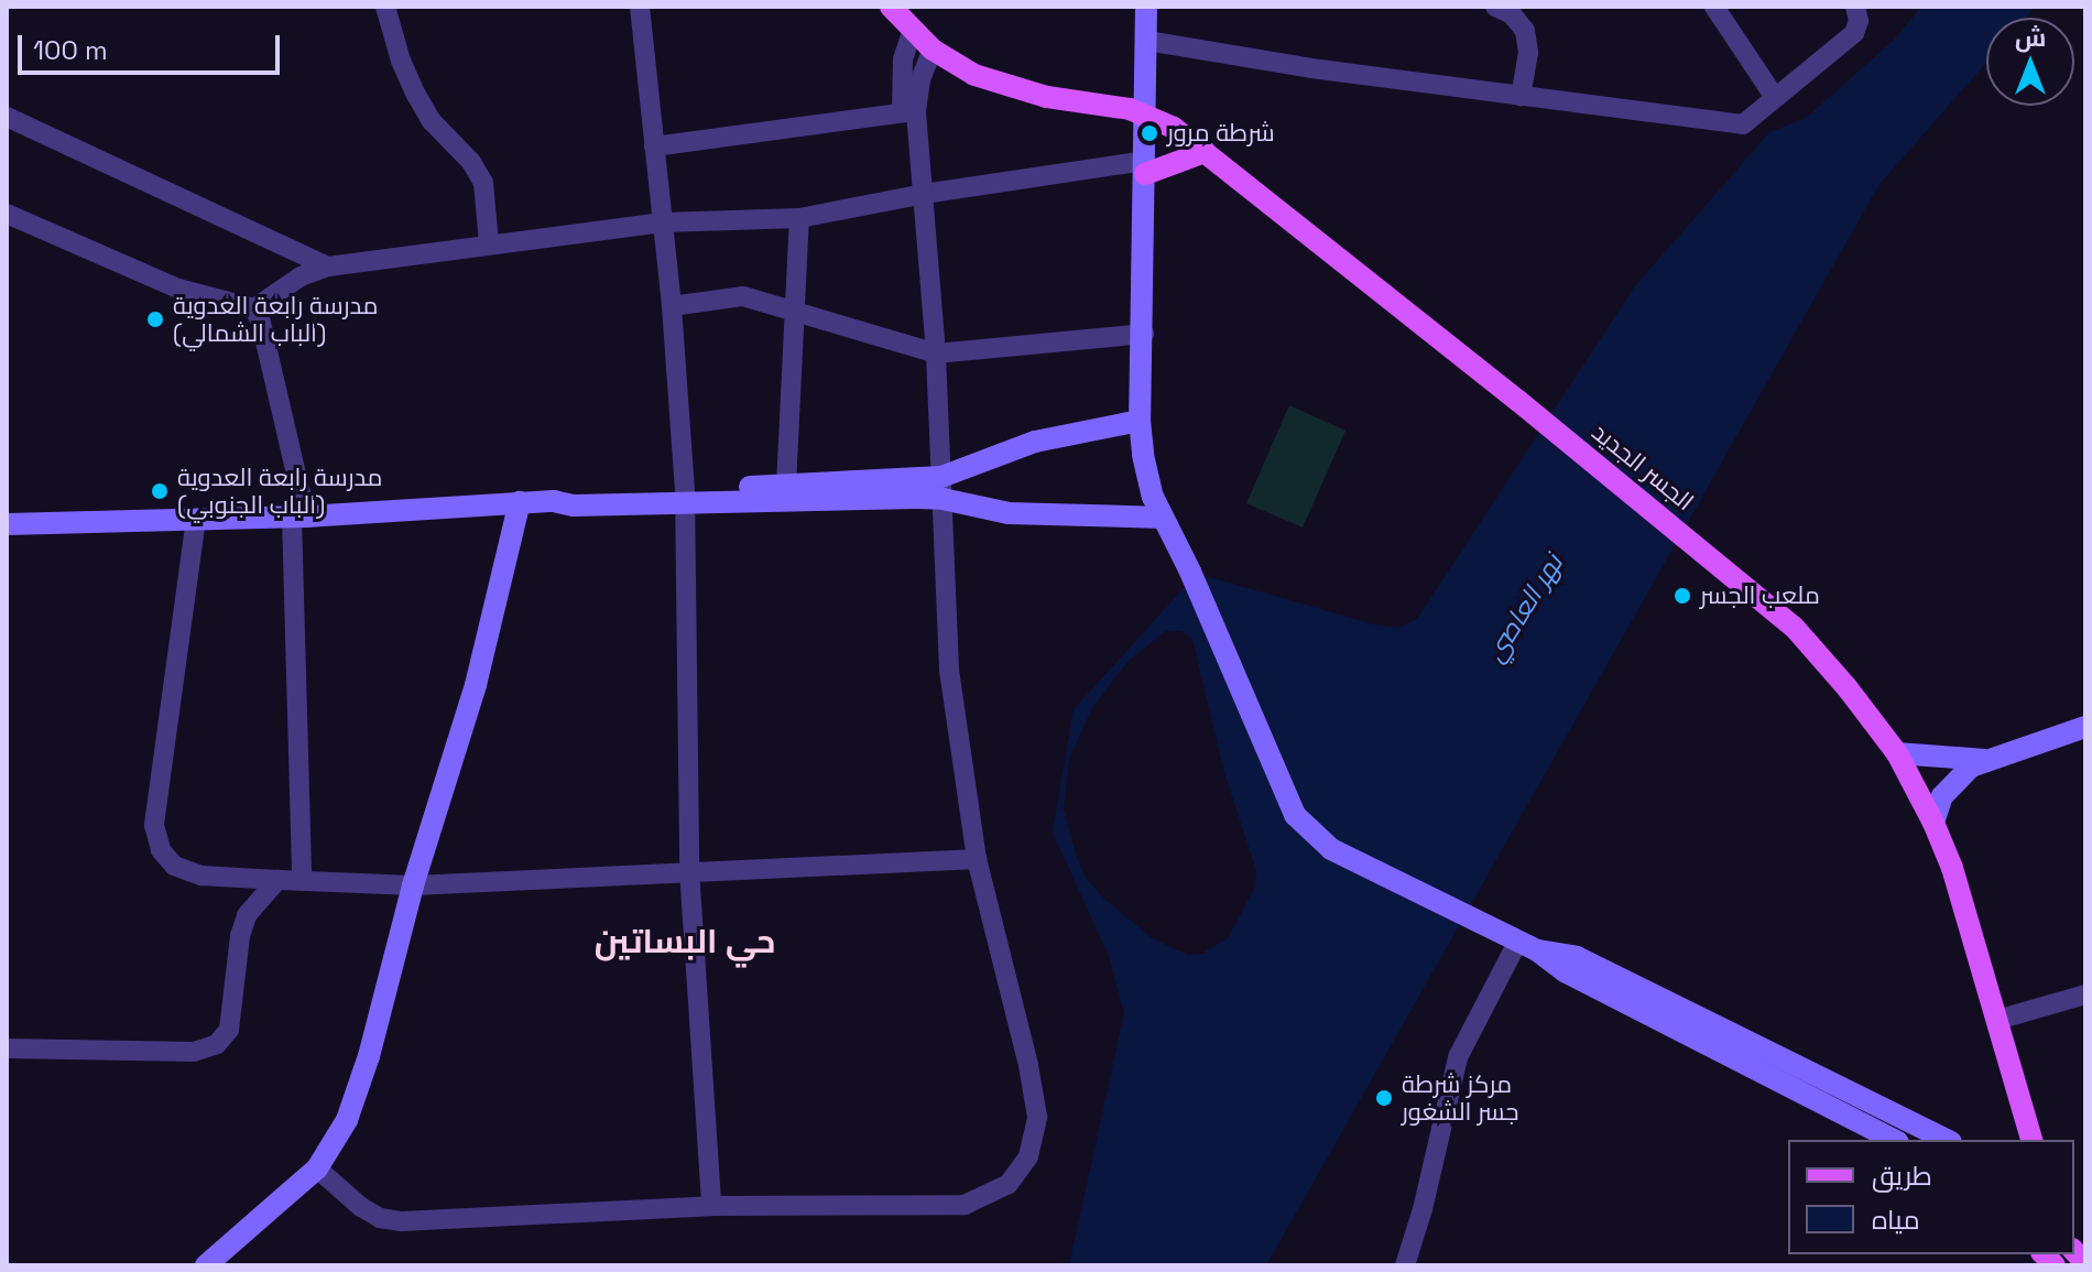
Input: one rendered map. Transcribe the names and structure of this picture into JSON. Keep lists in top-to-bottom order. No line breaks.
{"streets":{"main road":["الجسر الجديد"]},"districts":["حي البساتين"],"water":["نهر العاصي"],"places":["شرطة مرور","مدرسة رابعة العدوية (الباب الشمالي)","مدرسة رابعة العدوية (الباب الجنوبي)","ملعب الجسر","مركز شرطة جسر الشغور"],"legend":["طريق","مياه"],"scale_bar":"100 m","north":"top"}
